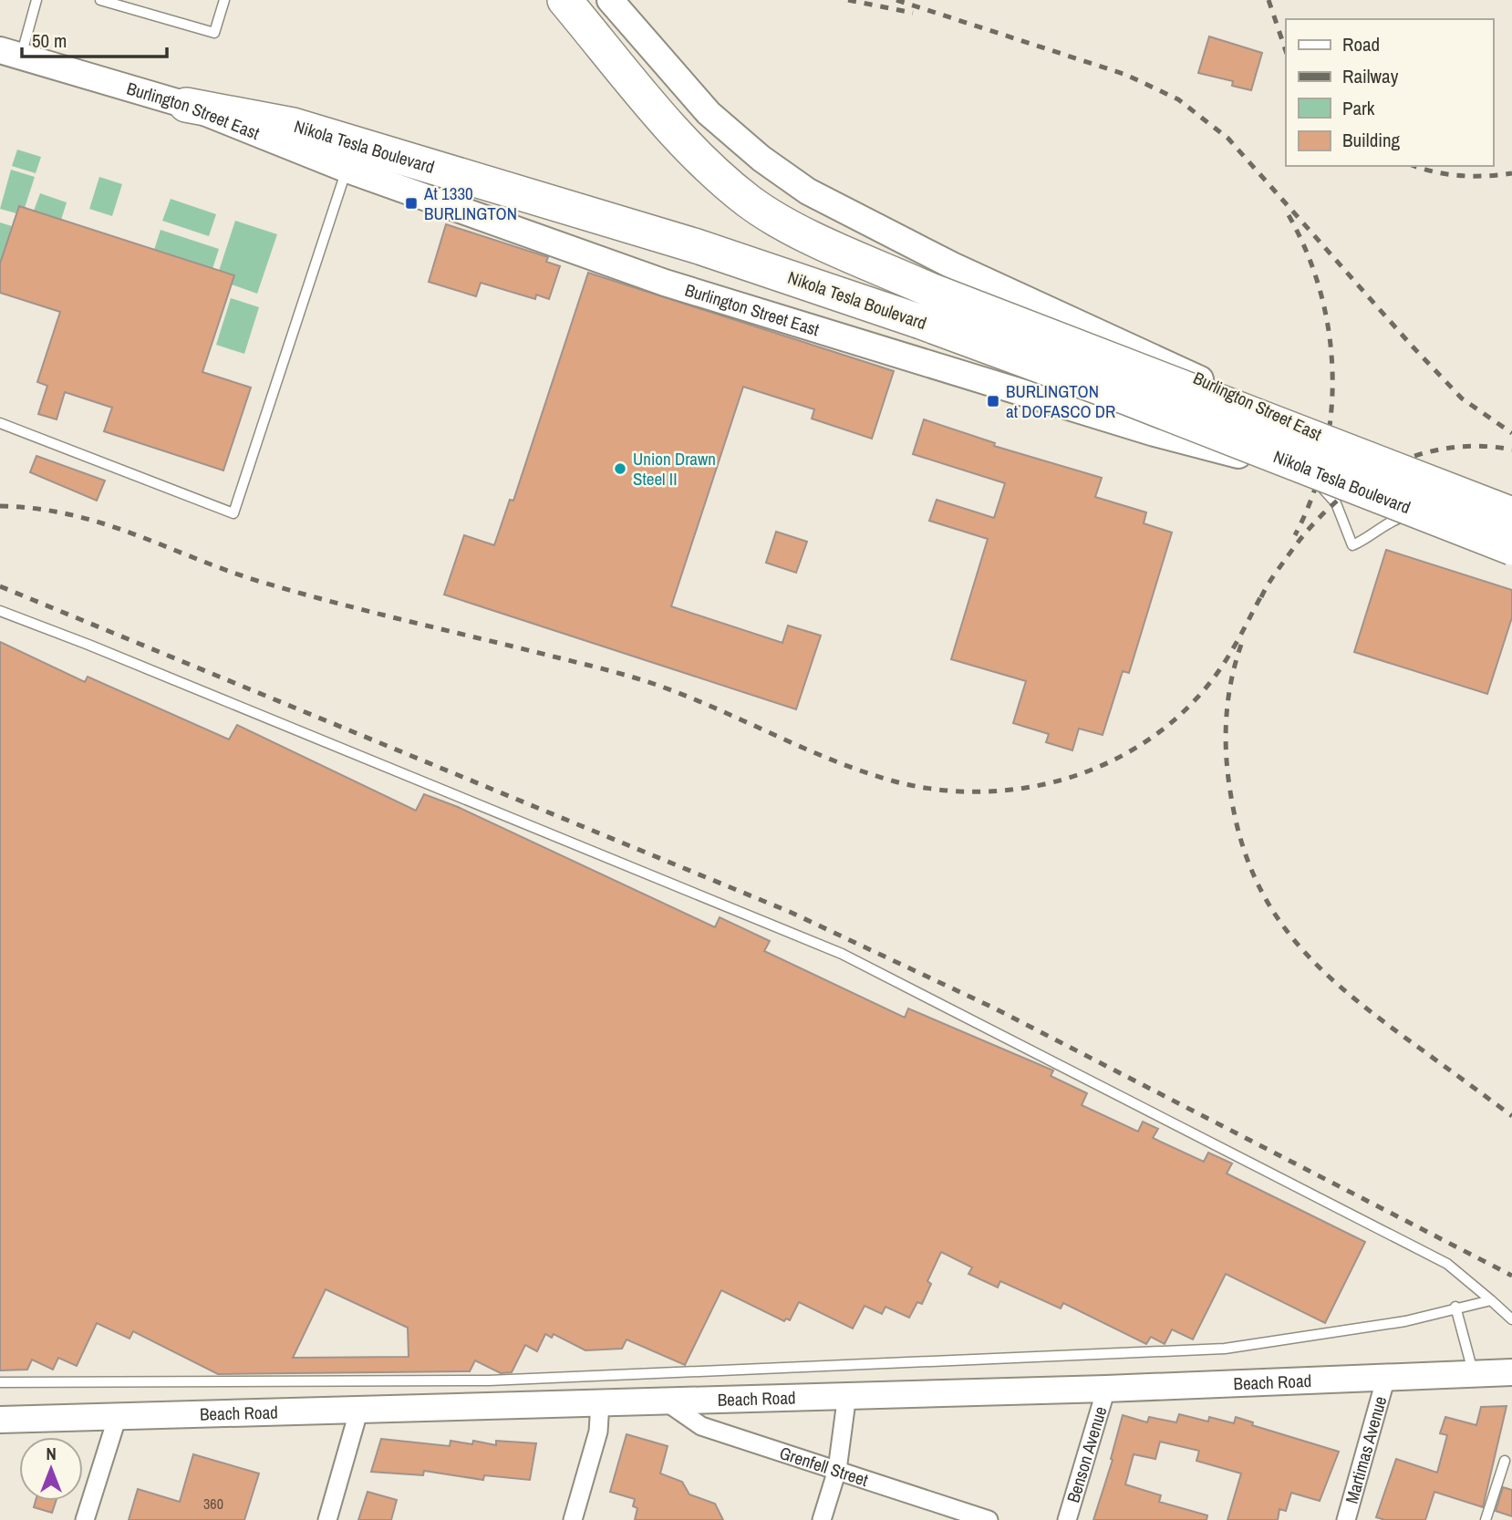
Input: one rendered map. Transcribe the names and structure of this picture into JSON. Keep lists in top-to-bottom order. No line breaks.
{"streets":{"highway":["Nikola Tesla Boulevard"],"main road":["Burlington Street East","Beach Road"],"street":["Martimas Avenue","Benson Avenue","Grenfell Street"]},"crossings":[["Burlington Street East","Nikola Tesla Boulevard"],["Beach Road","Martimas Avenue"],["Beach Road","Benson Avenue"],["Beach Road","Grenfell Street"]],"places":{"transit":["At 1330 BURLINGTON","BURLINGTON at DOFASCO DR"],"other":["Union Drawn Steel II"]},"house_numbers":["360"],"legend":["Road","Railway","Park","Building"],"scale_bar":"50 m","north":"top"}
